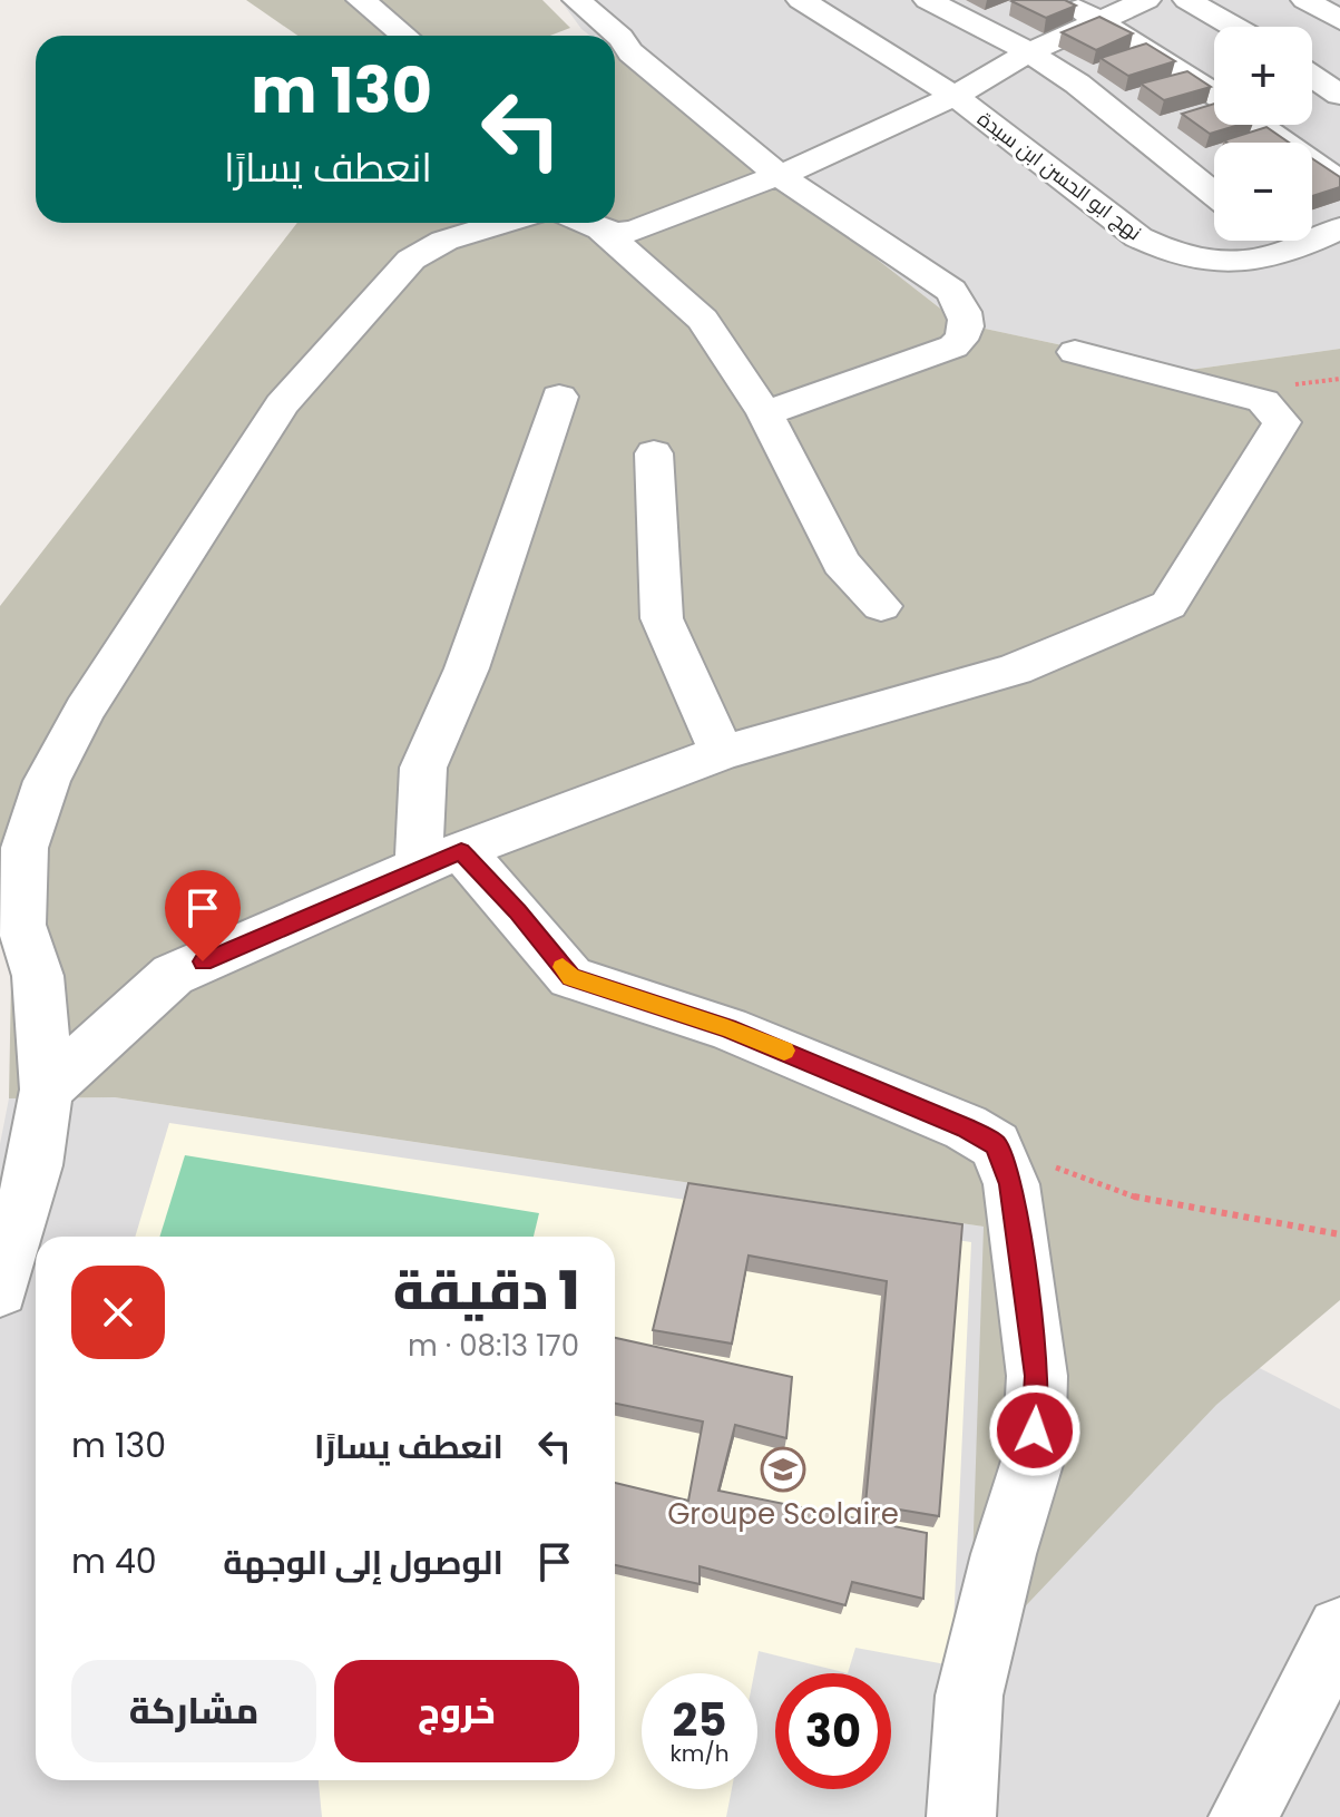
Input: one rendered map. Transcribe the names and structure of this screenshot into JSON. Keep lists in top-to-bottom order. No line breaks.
{"streets":{"street":["نهج ابو الحسن ابن سيدة"]},"places":{"school or university":["Groupe Scolaire"]},"page":{"map_buttons":["+","−"],"turn":["130 m","انعطف يسارًا"],"heading":["1 دقيقة","170 m · 08:13"],"list":[{"name":"انعطف يسارًا","value":"130 m"},{"name":"الوصول إلى الوجهة","value":"40 m"}],"buttons":["خروج","مشاركة"],"speed":"25 km/h","limit":"30"}}
